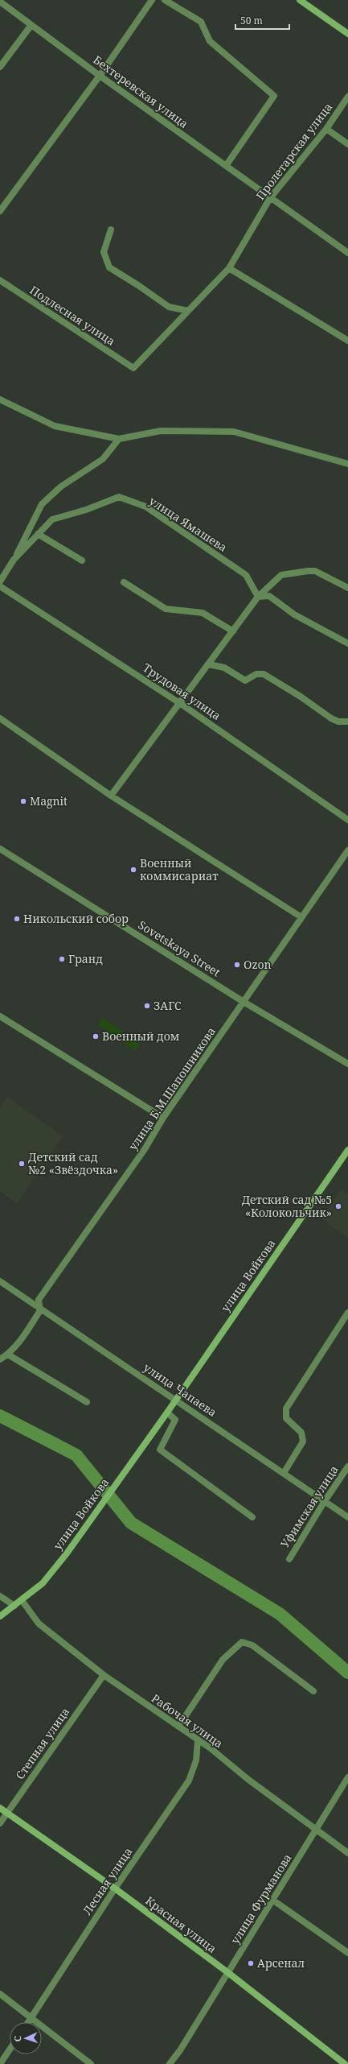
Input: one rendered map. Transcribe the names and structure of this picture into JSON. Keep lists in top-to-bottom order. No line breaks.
{"streets":{"main road":["улица Войкова","Красная улица"],"street":["Бехтеревская улица","Пролетарская улица","Подлесная улица","улица Ямашева","Трудовая улица","Sovetskaya Street","улица Б.М.Шапошникова","улица Чапаева","Уфимская улица","Рабочая улица","Степная улица","Лесная улица","улица Фурманова"]},"crossings":[["Бехтеревская улица","Пролетарская улица"],["Пролетарская улица","Подлесная улица"],["Sovetskaya Street","улица Б.М.Шапошникова"],["улица Б.М.Шапошникова","улица Чапаева"],["улица Войкова","улица Чапаева"],["улица Войкова","Рабочая улица"],["улица Чапаева","Уфимская улица"],["Рабочая улица","Степная улица"],["Рабочая улица","Лесная улица"],["Рабочая улица","улица Фурманова"],["Степная улица","Красная улица"],["Лесная улица","Красная улица"],["улица Фурманова","Красная улица"]],"places":["Magnit","Военный коммисариат","Никольский собор","Гранд","Ozon","ЗАГС","Военный дом","Детский сад №2 «Звёздочка»","Детский сад №5 «Колокольчик»","Арсенал"],"scale_bar":"50 m","north":"left"}
